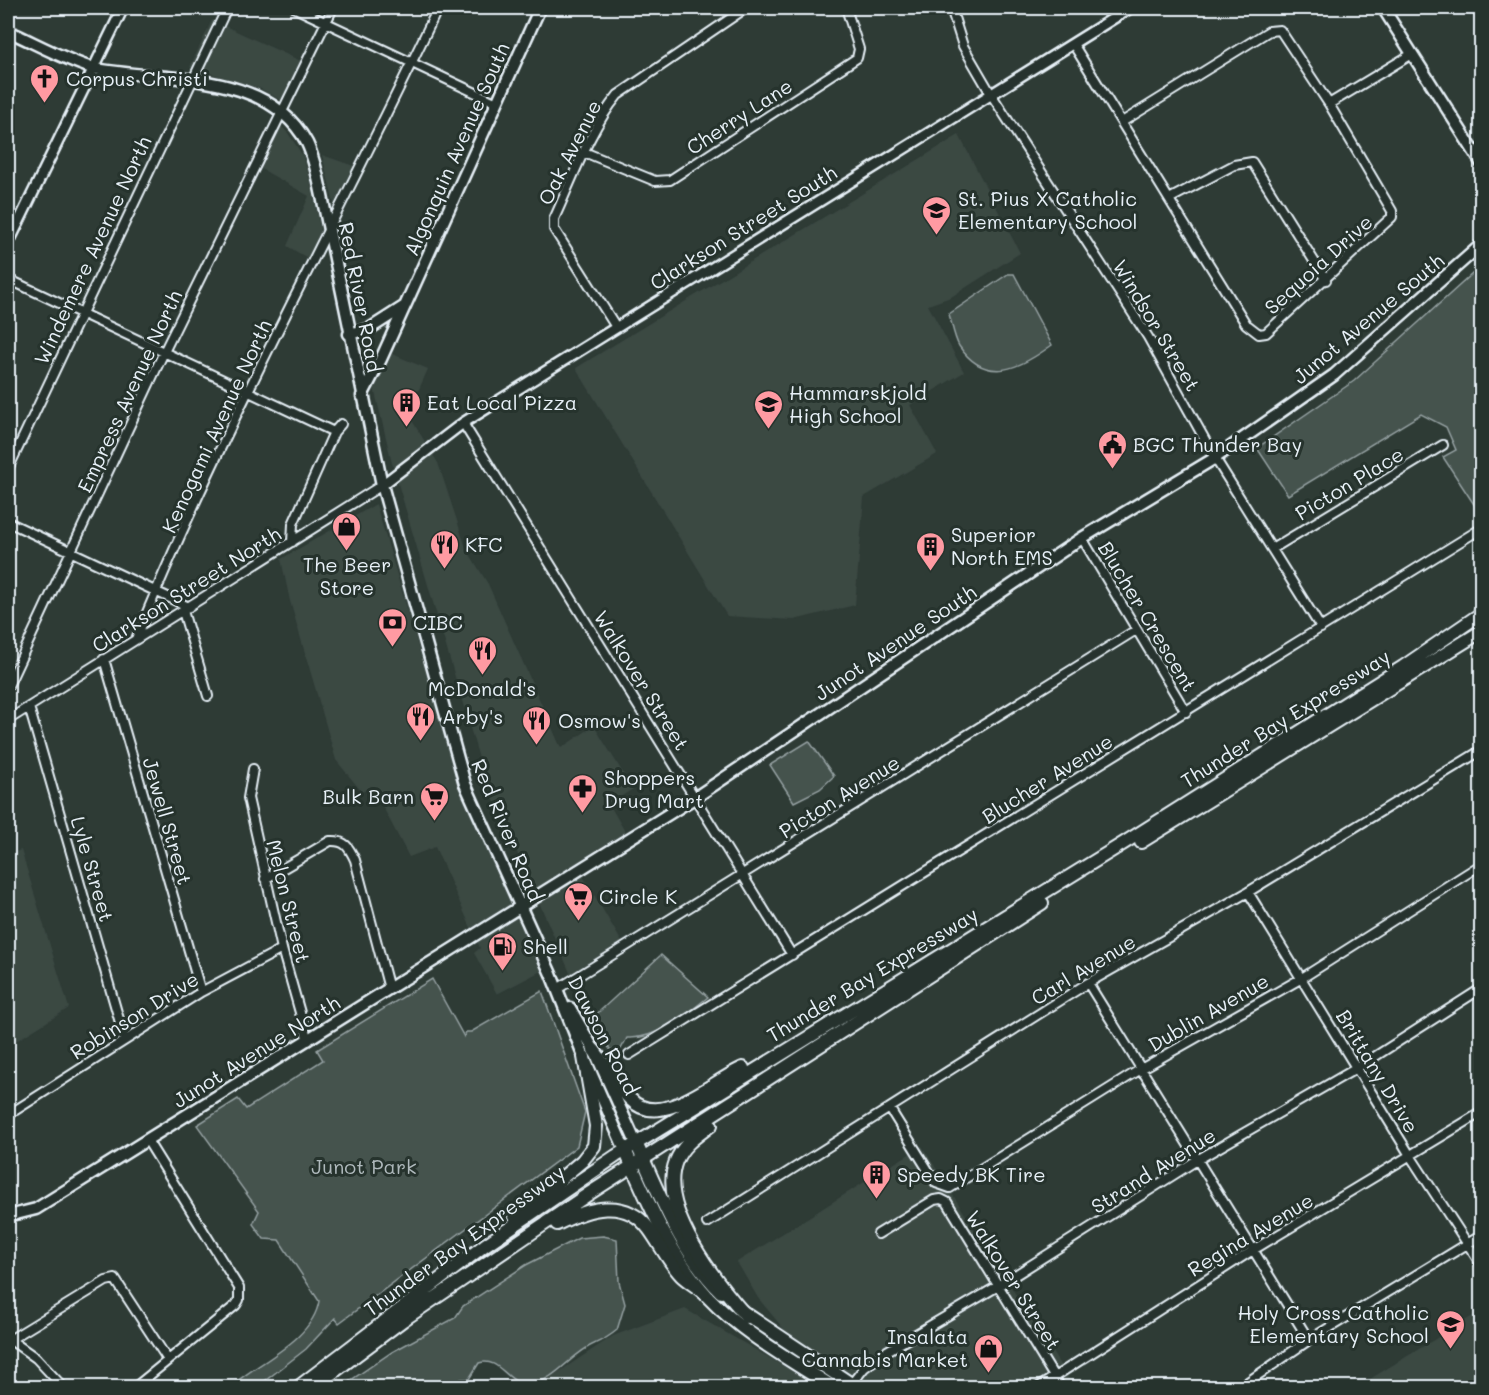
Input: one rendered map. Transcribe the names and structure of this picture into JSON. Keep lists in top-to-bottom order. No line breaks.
{"streets":{"main road":["Algonquin Avenue South","Red River Road","Junot Avenue South","Thunder Bay Expressway","Dawson Road","Junot Avenue North"],"street":["Cherry Lane","Oak Avenue","Clarkson Street South","Windemere Avenue North","Sequoia Drive","Windsor Street","Empress Avenue North","Kenogami Avenue North","Picton Place","Clarkson Street North","Blucher Crescent","Walkover Street","Blucher Avenue","Picton Avenue","Jewell Street","Lyle Street","Melon Street","Carl Avenue","Dublin Avenue","Robinson Drive","Brittany Drive","Strand Avenue","Regina Avenue"]},"crossings":[["Cherry Lane","Oak Avenue"],["Algonquin Avenue South","Red River Road"],["Oak Avenue","Clarkson Street South"],["Clarkson Street South","Sequoia Drive"],["Clarkson Street South","Red River Road"],["Clarkson Street South","Windsor Street"],["Clarkson Street South","Clarkson Street North"],["Clarkson Street South","Walkover Street"],["Windemere Avenue North","Red River Road"],["Red River Road","Junot Avenue South"],["Red River Road","Empress Avenue North"],["Red River Road","Kenogami Avenue North"],["Red River Road","Clarkson Street North"],["Red River Road","Dawson Road"],["Red River Road","Junot Avenue North"],["Junot Avenue South","Windsor Street"],["Junot Avenue South","Blucher Crescent"],["Junot Avenue South","Walkover Street"],["Junot Avenue South","Junot Avenue North"],["Windsor Street","Picton Place"],["Windsor Street","Blucher Avenue"],["Kenogami Avenue North","Clarkson Street North"],["Clarkson Street North","Jewell Street"],["Clarkson Street North","Lyle Street"],["Blucher Crescent","Blucher Avenue"],["Blucher Crescent","Picton Avenue"],["Walkover Street","Blucher Avenue"],["Walkover Street","Picton Avenue"],["Walkover Street","Strand Avenue"],["Walkover Street","Regina Avenue"],["Thunder Bay Expressway","Dawson Road"],["Picton Avenue","Dawson Road"],["Jewell Street","Robinson Drive"],["Lyle Street","Robinson Drive"],["Melon Street","Robinson Drive"],["Melon Street","Junot Avenue North"],["Carl Avenue","Dublin Avenue"],["Carl Avenue","Brittany Drive"],["Dublin Avenue","Brittany Drive"],["Dawson Road","Strand Avenue"],["Brittany Drive","Strand Avenue"],["Brittany Drive","Regina Avenue"]],"parks":["Junot Park"],"places":{"church":["Corpus Christi"],"school or university":["St. Pius X Catholic Elementary School","Hammarskjold High School","Holy Cross Catholic Elementary School"],"building":["Eat Local Pizza","Superior North EMS","Speedy BK Tire"],"public building":["BGC Thunder Bay"],"shop":["The Beer Store","Insalata Cannabis Market"],"restaurant":["KFC","McDonald's","Arby's","Osmow's"],"bank":["CIBC"],"pharmacy":["Shoppers Drug Mart"],"supermarket":["Bulk Barn","Circle K"],"fuel station":["Shell"]}}
